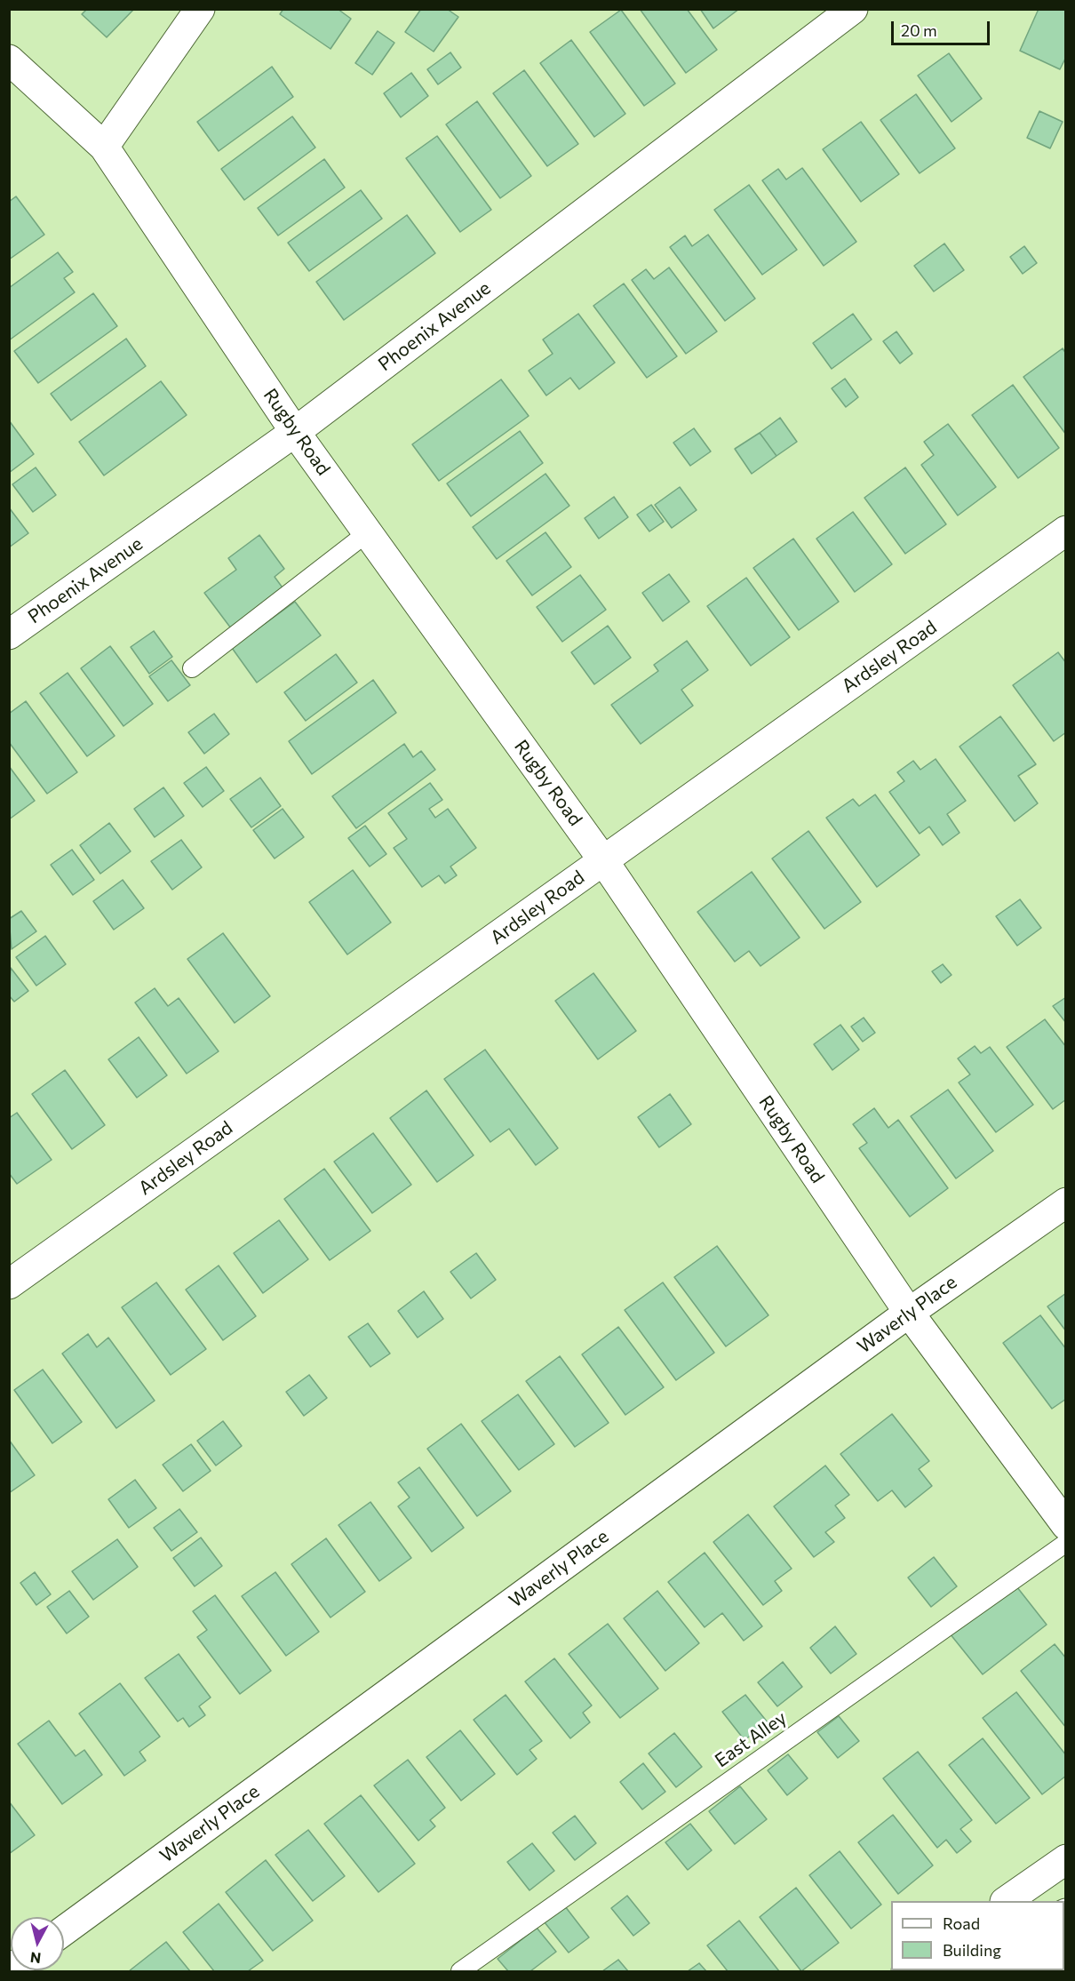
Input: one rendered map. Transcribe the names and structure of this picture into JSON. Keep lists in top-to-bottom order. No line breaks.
{"streets":{"street":["Phoenix Avenue","Rugby Road","Ardsley Road","Waverly Place"],"lane":["East Alley"]},"crossings":[["Phoenix Avenue","Rugby Road"],["Rugby Road","Ardsley Road"],["Rugby Road","Waverly Place"]],"legend":["Road","Building"],"scale_bar":"20 m","north":"bottom"}
